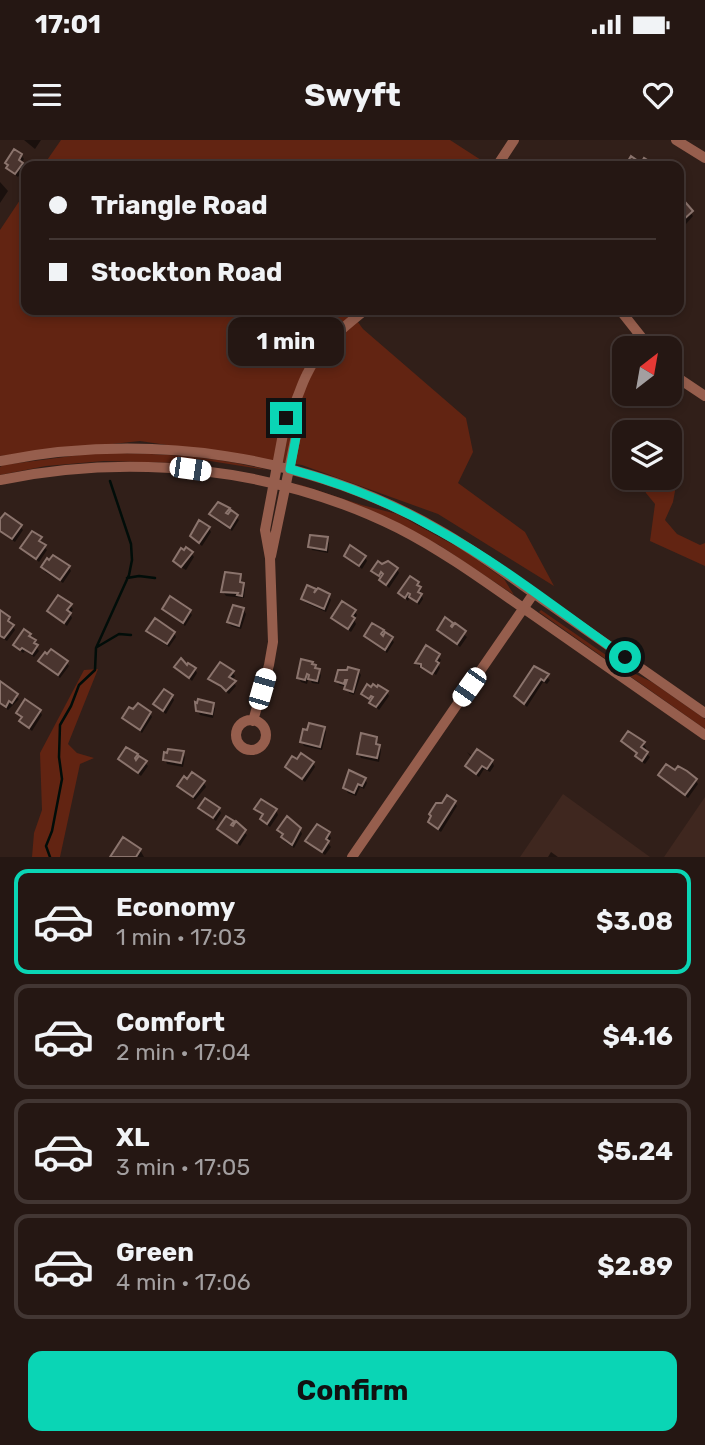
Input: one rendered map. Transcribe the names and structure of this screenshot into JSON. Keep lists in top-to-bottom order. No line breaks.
{"north":"top right","page":{"status":"17:01","header":"Swyft","banner":["Triangle Road","Stockton Road"],"bubble":"1 min","list":[{"name":"Economy","note":"1 min · 17:03","value":"$3.08"},{"name":"Comfort","note":"2 min · 17:04","value":"$4.16"},{"name":"XL","note":"3 min · 17:05","value":"$5.24"},{"name":"Green","note":"4 min · 17:06","value":"$2.89"}],"buttons":"Confirm"}}
